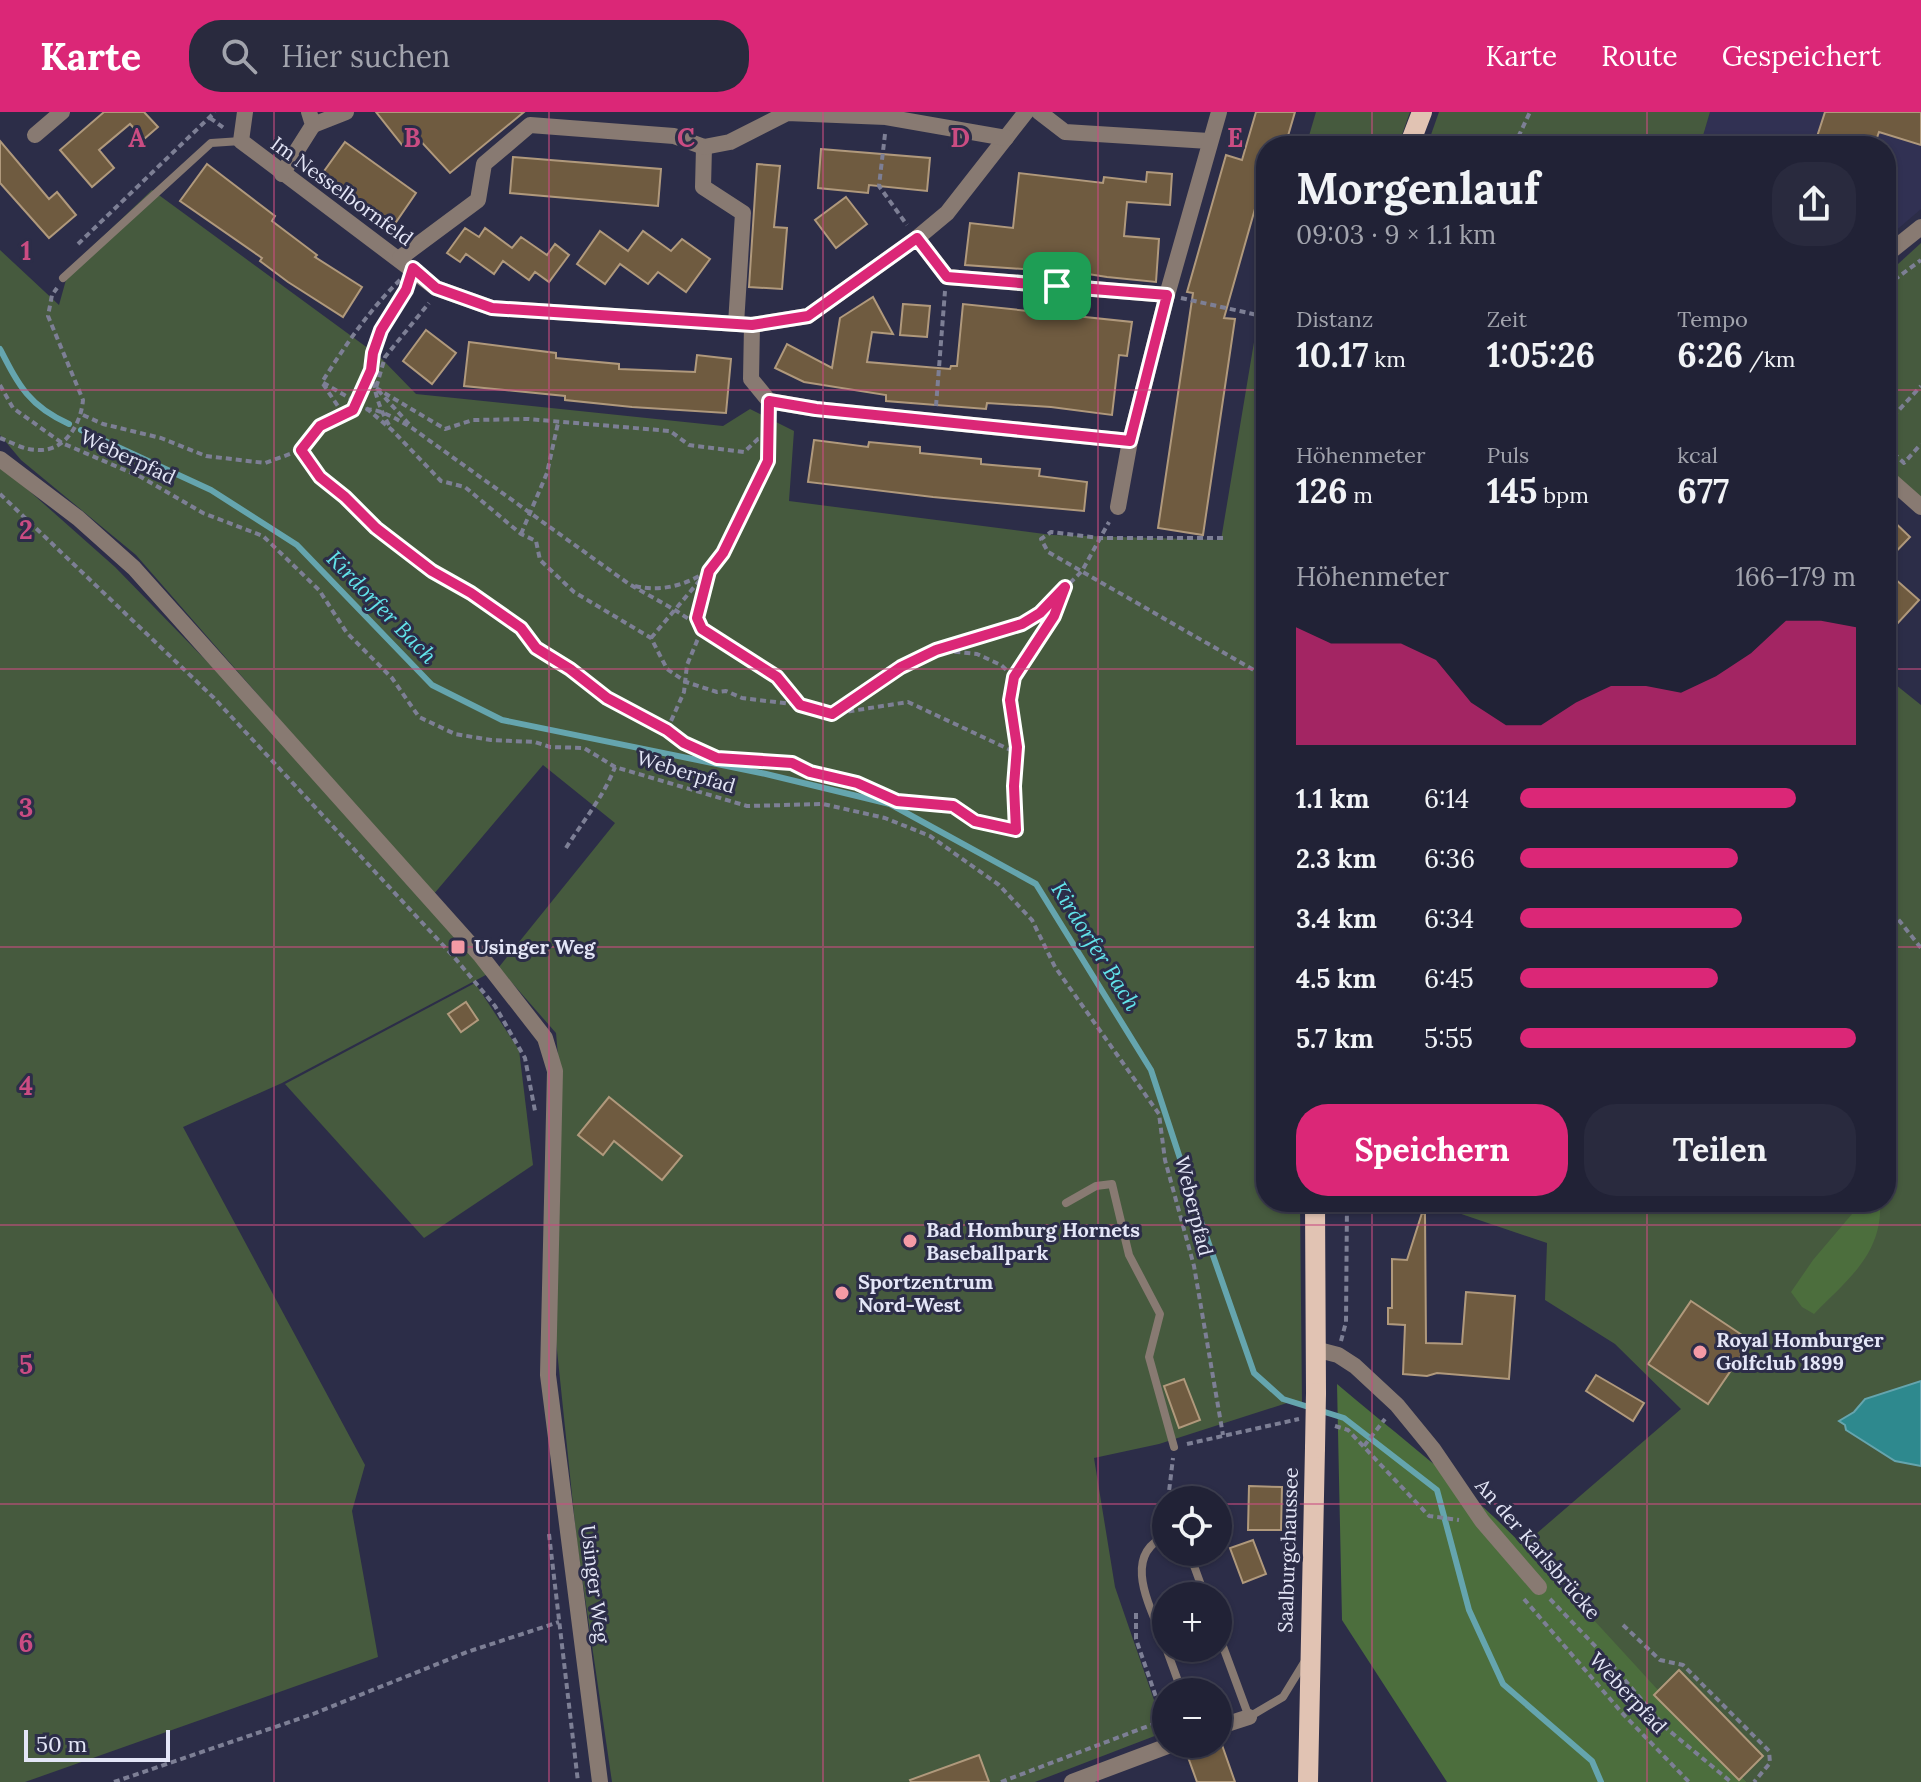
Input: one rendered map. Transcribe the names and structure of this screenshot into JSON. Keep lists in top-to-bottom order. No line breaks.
{"streets":{"main road":["Saalburgchaussee"],"street":["Im Nesselbornfeld","An der Karlsbrücke","Usinger Weg"],"path":["Weberpfad"]},"crossings":[["An der Karlsbrücke","Saalburgchaussee"]],"water":["Kirdorfer Bach"],"places":{"transit":["Usinger Weg"],"other":["Bad Homburg Hornets Baseballpark","Sportzentrum Nord-West","Royal Homburger Golfclub 1899"]},"scale_bar":"50 m","page":{"header":"Karte","search":"Hier suchen","nav":["Karte","Route","Gespeichert"],"heading":["Morgenlauf","09:03 · 9 × 1.1 km"],"stats":[["Distanz","10.17 km"],["Zeit","1:05:26"],["Tempo","6:26 /km"],["Höhenmeter","126 m"],["Puls","145 bpm"],["kcal","677"]],"chart":["Höhenmeter","166–179 m"],"list":[{"name":"1.1 km","note":"6:14"},{"name":"2.3 km","note":"6:36"},{"name":"3.4 km","note":"6:34"},{"name":"4.5 km","note":"6:45"},{"name":"5.7 km","note":"5:55"}],"buttons":["Speichern","Teilen"],"map_buttons":["+","−"],"scale":"50 m"},"grid":{"columns":["A","B","C","D","E"],"rows":["1","2","3","4","5","6"]}}
